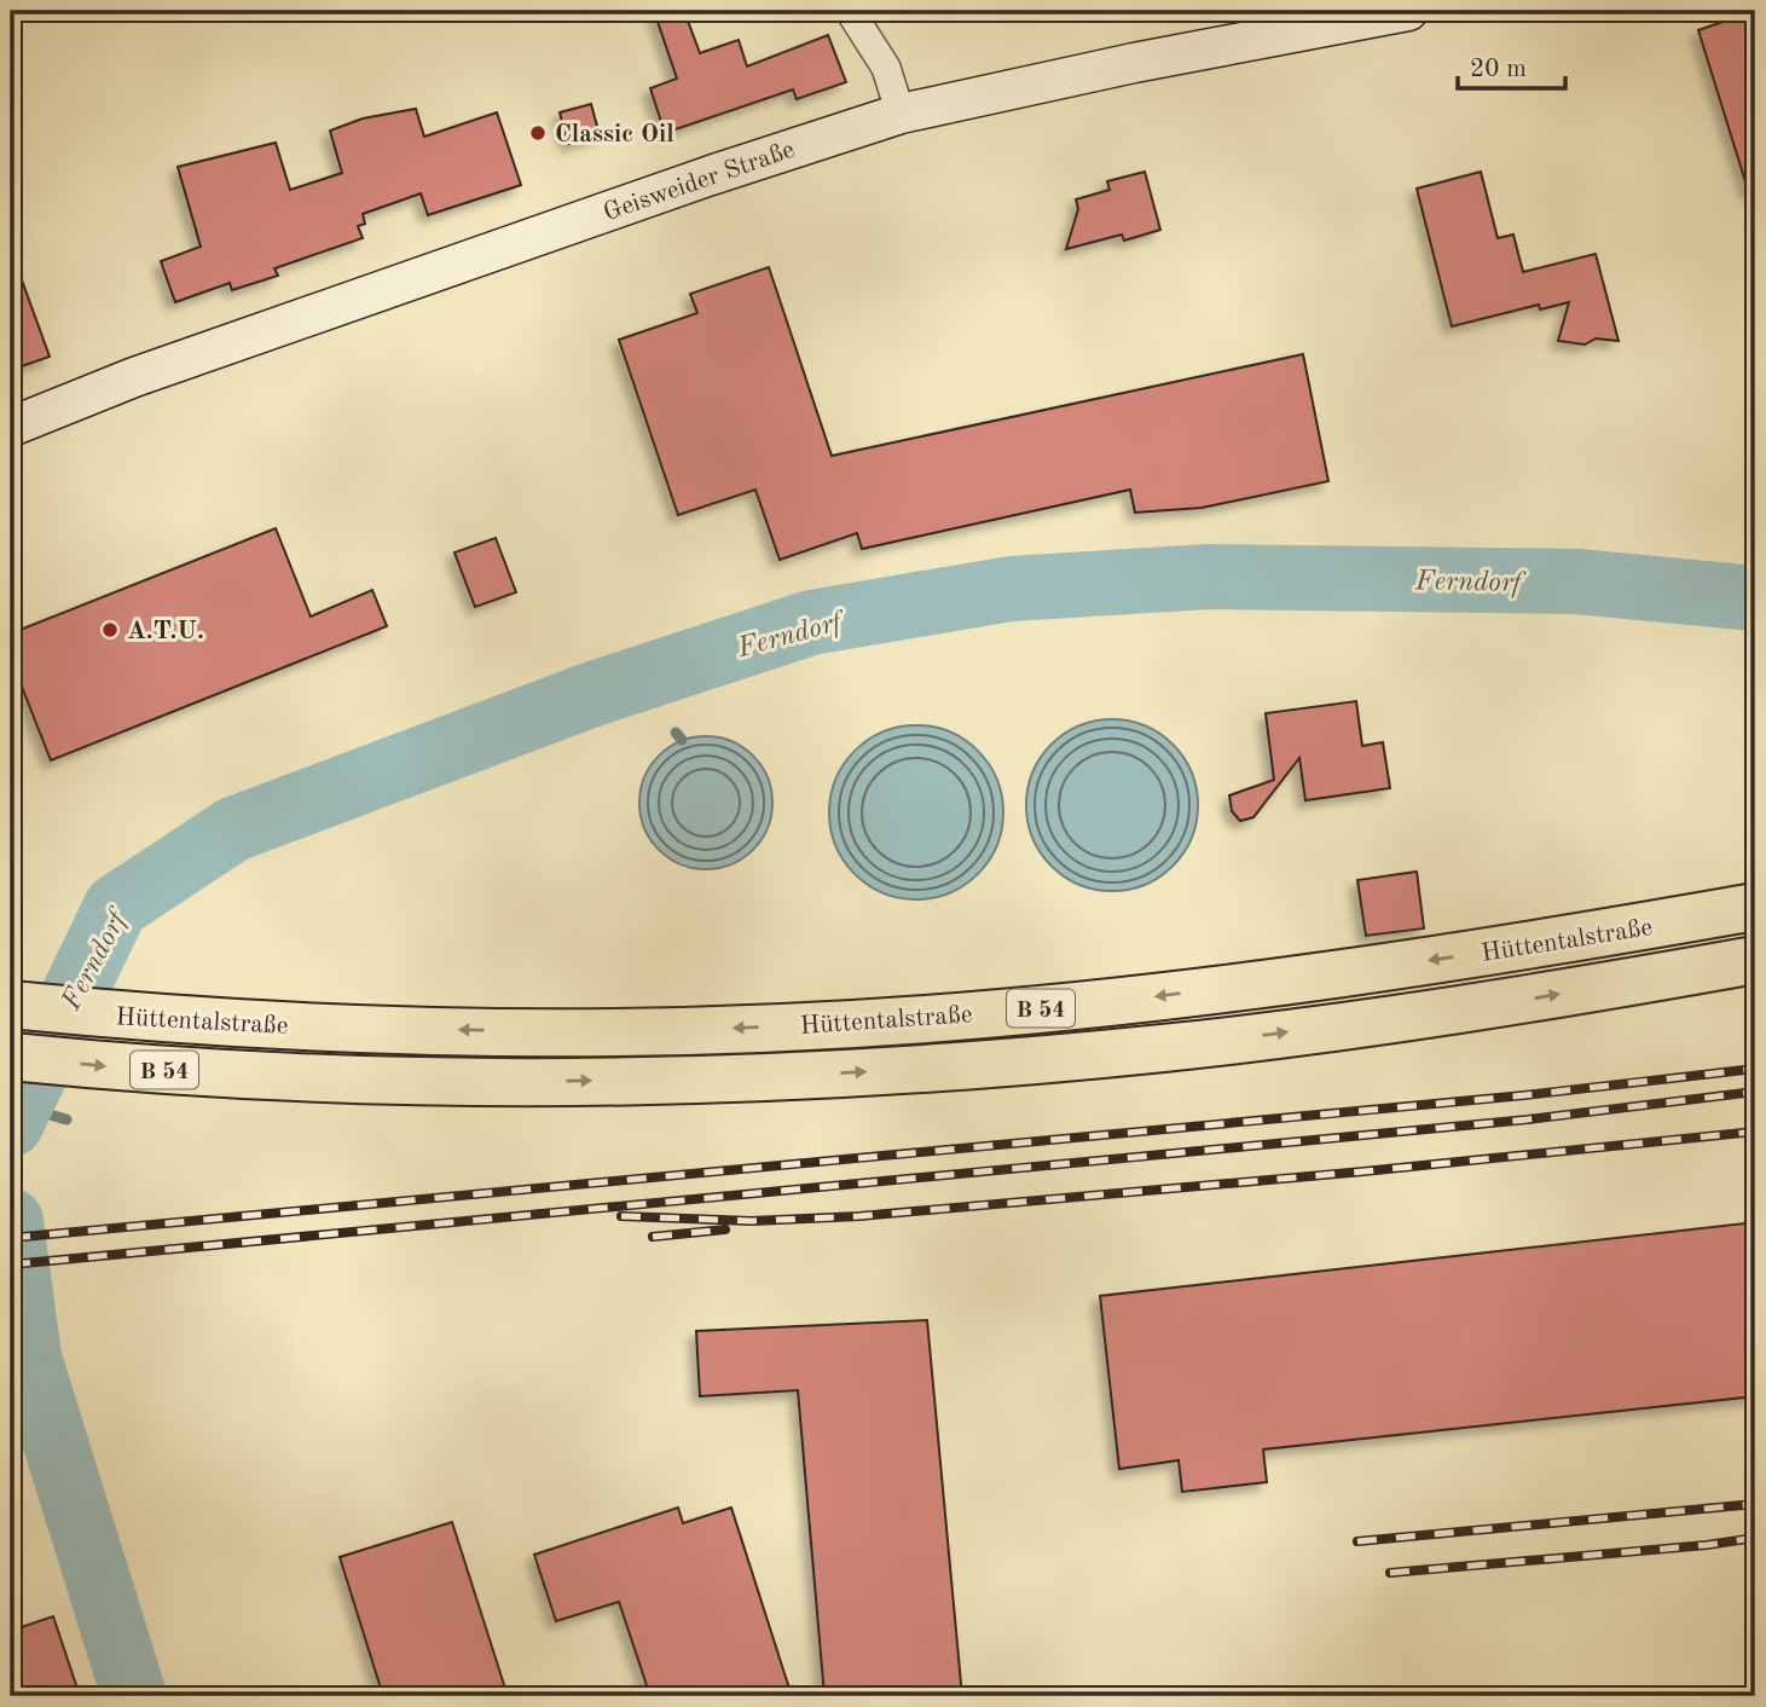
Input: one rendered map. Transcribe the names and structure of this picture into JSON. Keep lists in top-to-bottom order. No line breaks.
{"streets":{"highway":["Hüttentalstraße","B 54"],"main road":["Geisweider Straße"]},"water":["Ferndorf"],"places":["Classic Oil","A.T.U."],"scale_bar":"20 m"}
